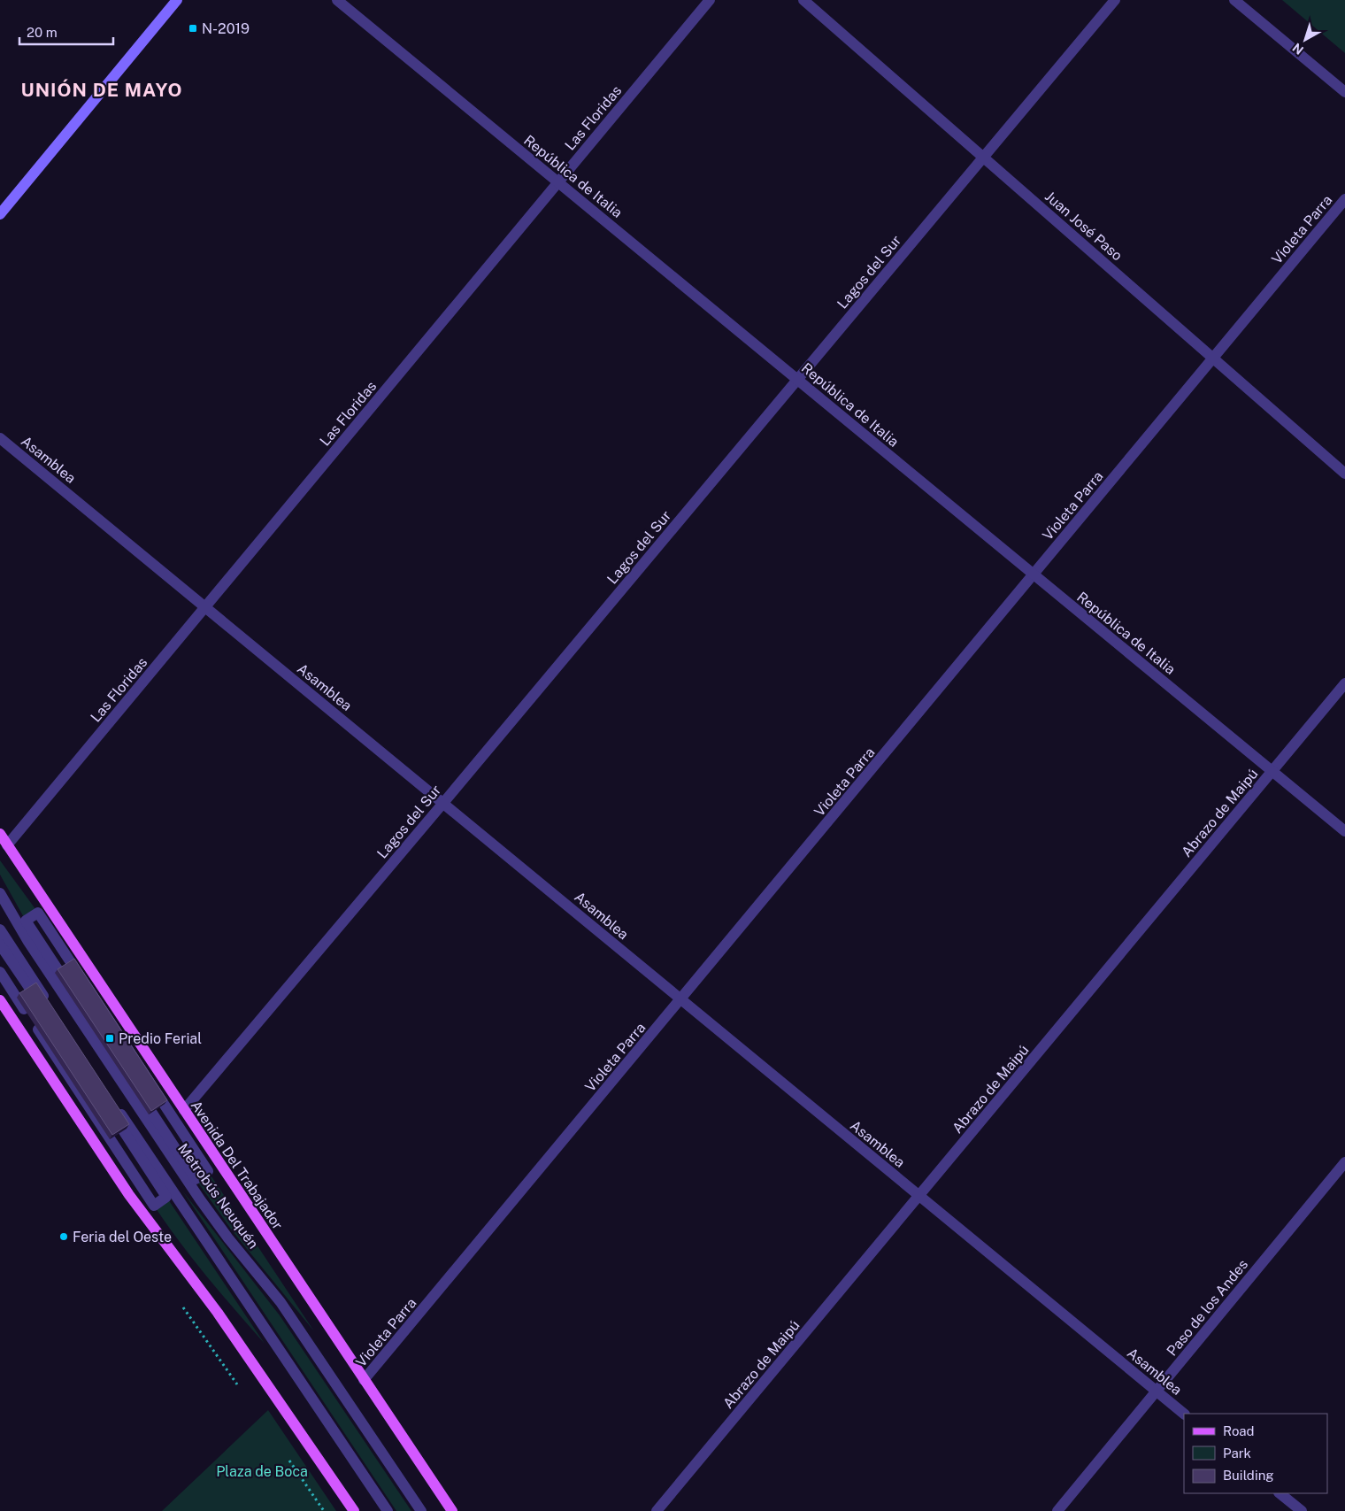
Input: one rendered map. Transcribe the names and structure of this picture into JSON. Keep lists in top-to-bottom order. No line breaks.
{"streets":{"main road":["Avenida Del Trabajador"],"street":["Las Floridas","República de Italia","Juan José Paso","Violeta Parra","Lagos del Sur","Asamblea","Abrazo de Maipú","Metrobús Neuquén","Paso de los Andes"]},"crossings":[["Las Floridas","República de Italia"],["Las Floridas","Asamblea"],["Las Floridas","Avenida Del Trabajador"],["República de Italia","Violeta Parra"],["República de Italia","Lagos del Sur"],["República de Italia","Abrazo de Maipú"],["Juan José Paso","Violeta Parra"],["Juan José Paso","Lagos del Sur"],["Violeta Parra","Asamblea"],["Violeta Parra","Avenida Del Trabajador"],["Lagos del Sur","Asamblea"],["Lagos del Sur","Avenida Del Trabajador"],["Asamblea","Abrazo de Maipú"],["Asamblea","Paso de los Andes"]],"districts":["UNIÓN DE MAYO"],"parks":["Plaza de Boca"],"places":{"transit":["N-2019","Predio Ferial"],"other":["Feria del Oeste"]},"legend":["Road","Park","Building"],"scale_bar":"20 m","north":"bottom left"}
